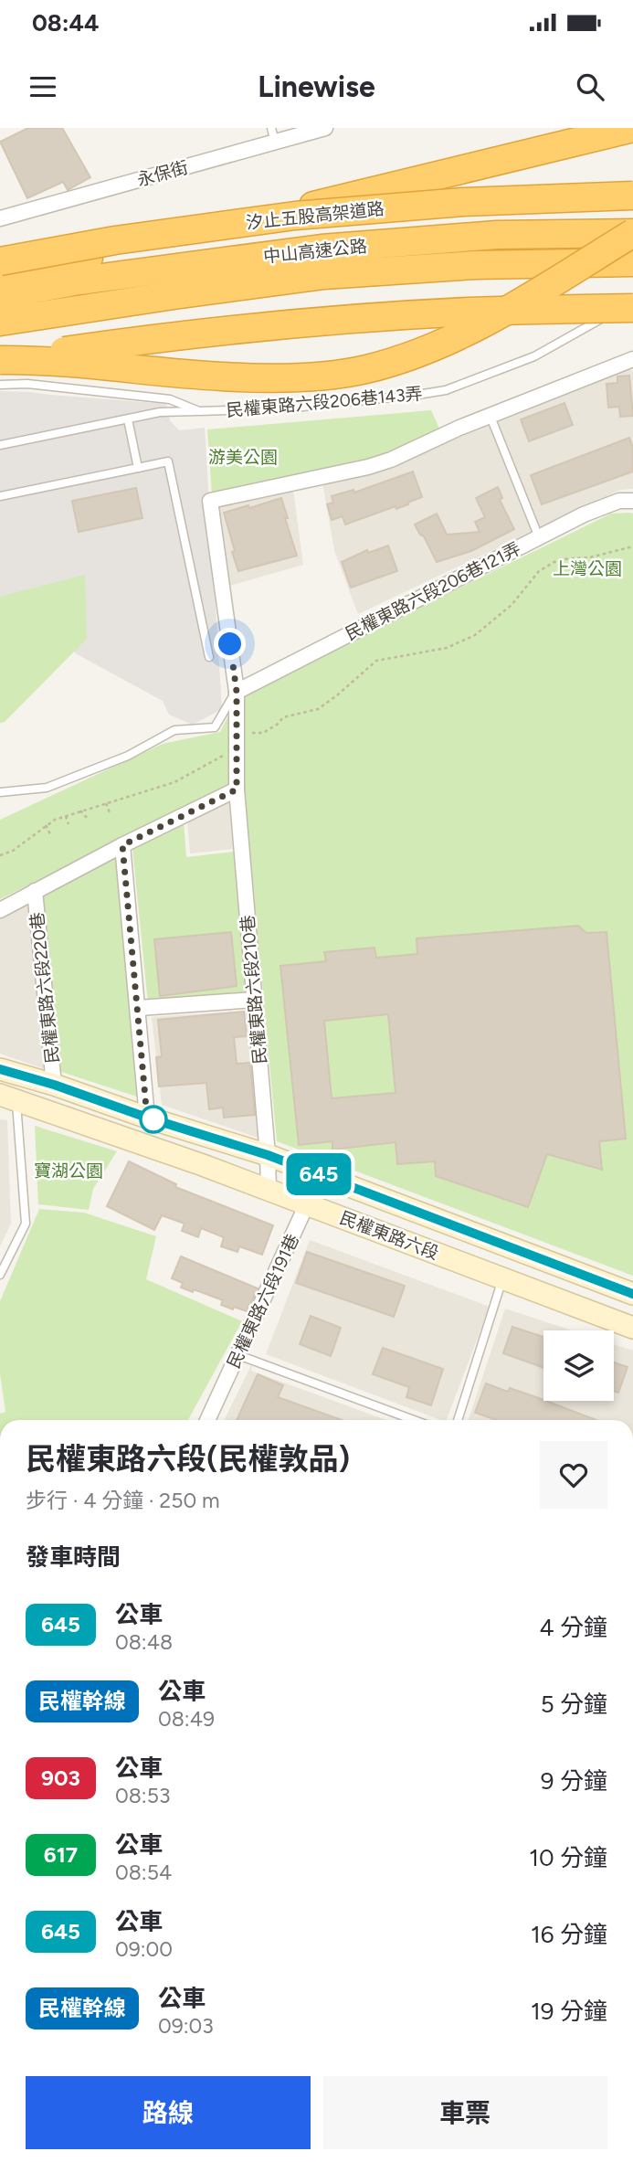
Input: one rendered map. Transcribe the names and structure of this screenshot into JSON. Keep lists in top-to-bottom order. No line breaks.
{"streets":{"highway":["汐止五股高架道路","中山高速公路"],"main road":["民權東路六段"],"street":["永保街","民權東路六段206巷121弄","民權東路六段220巷","民權東路六段210巷","民權東路六段191巷"],"lane":["民權東路六段206巷143弄"]},"crossings":[["民權東路六段206巷121弄","民權東路六段210巷"],["民權東路六段220巷","民權東路六段"],["民權東路六段210巷","民權東路六段"],["民權東路六段","民權東路六段191巷"]],"parks":["游美公園","上灣公園","寶湖公園"],"lines":["bus line 645"],"page":{"status":"08:44","header":"Linewise","on_map":"645","heading":[["民權東路六段(民權敦品)","步行 · 4 分鐘 · 250 m"],"發車時間"],"list":[{"mark":"645","name":"公車","note":"08:48","value":"4 分鐘"},{"mark":"民權幹線","name":"公車","note":"08:49","value":"5 分鐘"},{"mark":"903","name":"公車","note":"08:53","value":"9 分鐘"},{"mark":"617","name":"公車","note":"08:54","value":"10 分鐘"},{"mark":"645","name":"公車","note":"09:00","value":"16 分鐘"},{"mark":"民權幹線","name":"公車","note":"09:03","value":"19 分鐘"}],"buttons":["路線","車票"]}}
